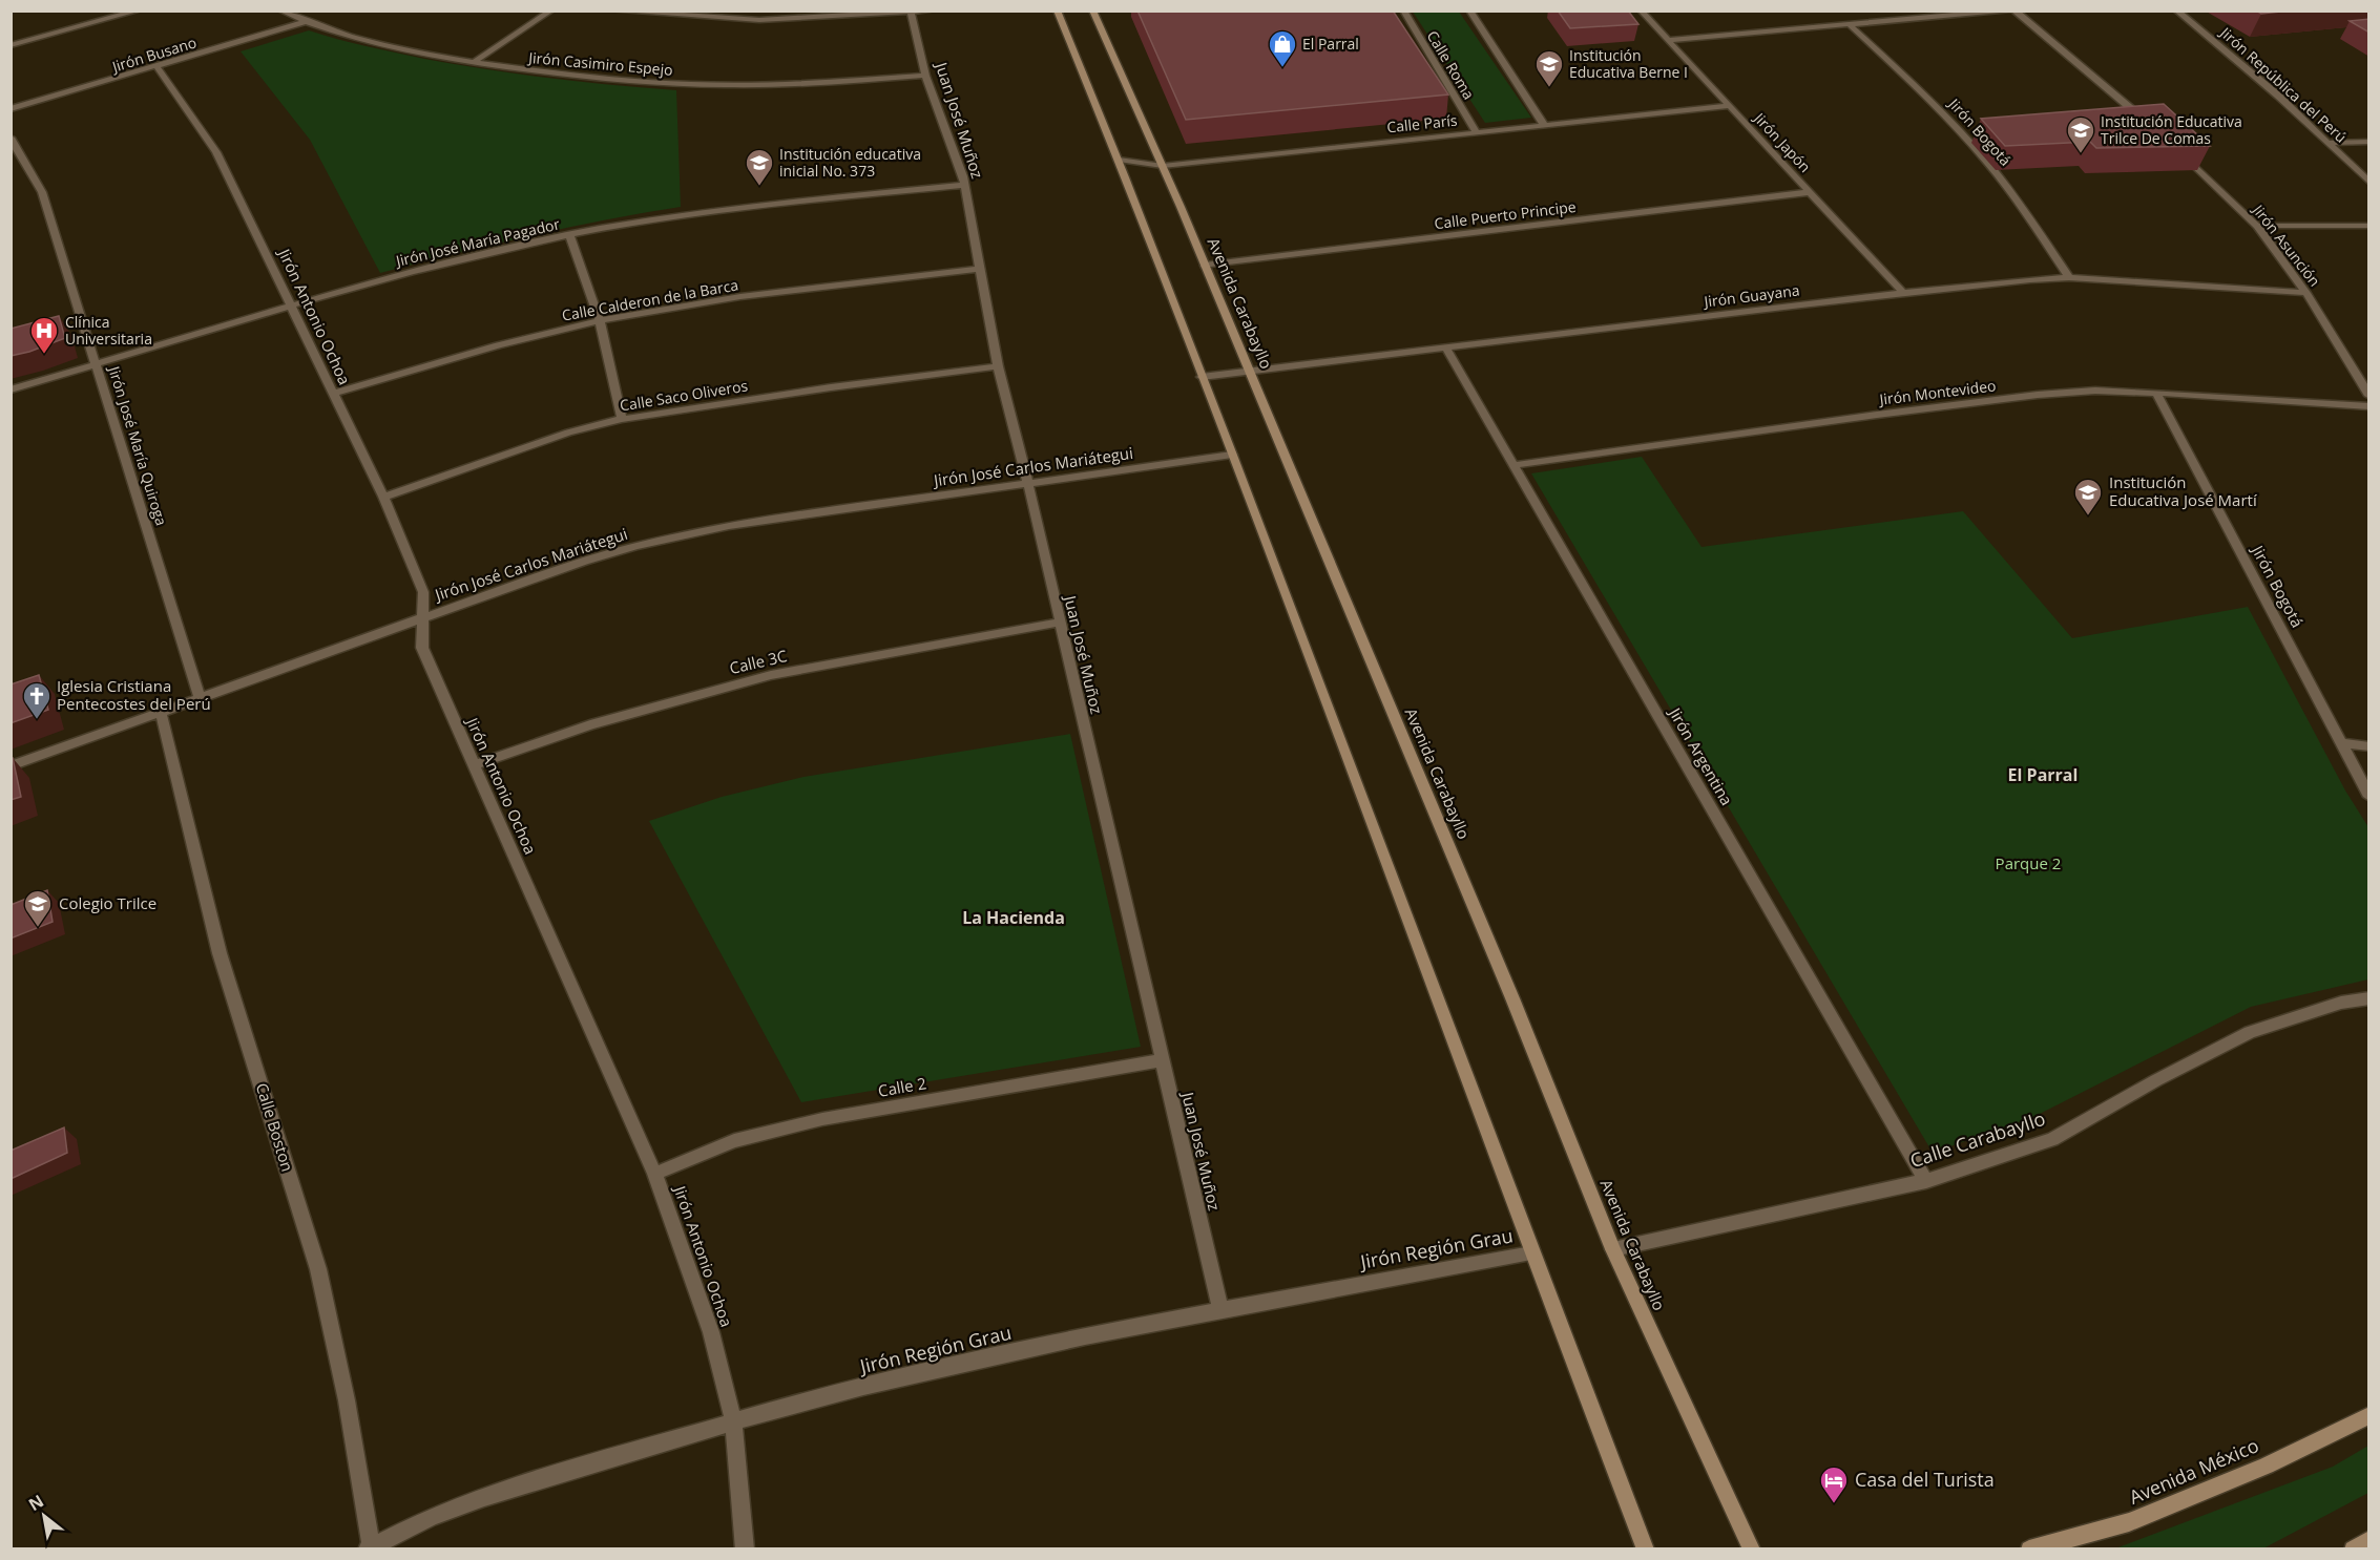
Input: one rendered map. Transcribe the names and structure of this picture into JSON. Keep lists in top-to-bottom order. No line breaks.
{"streets":{"main road":["Avenida Carabayllo","Avenida México"],"street":["Jirón Busano","Jirón Casimiro Espejo","Calle Roma","Jirón República del Perú","Juan José Muñoz","Calle París","Jirón Bogotá","Jirón Japón","Calle Puerto Principe","Jirón José María Pagador","Jirón Asunción","Jirón Guayana","Calle Calderon de la Barca","Jirón Antonio Ochoa","Jirón Montevideo","Calle Saco Oliveros","Jirón José María Quiroga","Jirón José Carlos Mariátegui","Calle 3C","Jirón Argentina","Calle 2","Calle Boston","Calle Carabayllo","Jirón Región Grau"]},"crossings":[["Jirón Busano","Jirón Casimiro Espejo"],["Jirón Busano","Jirón Antonio Ochoa"],["Jirón Casimiro Espejo","Juan José Muñoz"],["Calle Roma","Calle París"],["Juan José Muñoz","Jirón José María Pagador"],["Juan José Muñoz","Calle Calderon de la Barca"],["Juan José Muñoz","Calle Saco Oliveros"],["Juan José Muñoz","Jirón José Carlos Mariátegui"],["Juan José Muñoz","Calle 3C"],["Juan José Muñoz","Calle 2"],["Juan José Muñoz","Jirón Región Grau"],["Calle París","Jirón Japón"],["Calle París","Avenida Carabayllo"],["Jirón Bogotá","Jirón Guayana"],["Jirón Bogotá","Jirón Montevideo"],["Jirón Japón","Calle Puerto Principe"],["Jirón Japón","Jirón Guayana"],["Calle Puerto Principe","Avenida Carabayllo"],["Jirón José María Pagador","Jirón Antonio Ochoa"],["Jirón José María Pagador","Jirón José María Quiroga"],["Jirón Asunción","Jirón Guayana"],["Jirón Guayana","Avenida Carabayllo"],["Jirón Guayana","Jirón Argentina"],["Calle Calderon de la Barca","Jirón Antonio Ochoa"],["Avenida Carabayllo","Calle Carabayllo"],["Jirón Antonio Ochoa","Calle Saco Oliveros"],["Jirón Antonio Ochoa","Jirón José Carlos Mariátegui"],["Jirón Antonio Ochoa","Calle 3C"],["Jirón Antonio Ochoa","Calle 2"],["Jirón Antonio Ochoa","Jirón Región Grau"],["Jirón Montevideo","Jirón Argentina"],["Jirón José María Quiroga","Jirón José Carlos Mariátegui"],["Jirón José Carlos Mariátegui","Calle Boston"],["Jirón Argentina","Calle Carabayllo"],["Calle Boston","Jirón Región Grau"]],"districts":["El Parral","La Hacienda"],"parks":["Parque 2"],"places":{"shop":["El Parral"],"school or university":["Institución Educativa Berne I","Institución Educativa Trilce De Comas","Institución educativa inicial No. 373","Institución Educativa José Martí","Colegio Trilce"],"hospital":["Clínica Universitaria"],"church":["Iglesia Cristiana Pentecostes del Perú"],"hotel":["Casa del Turista"]},"north":"top left"}
